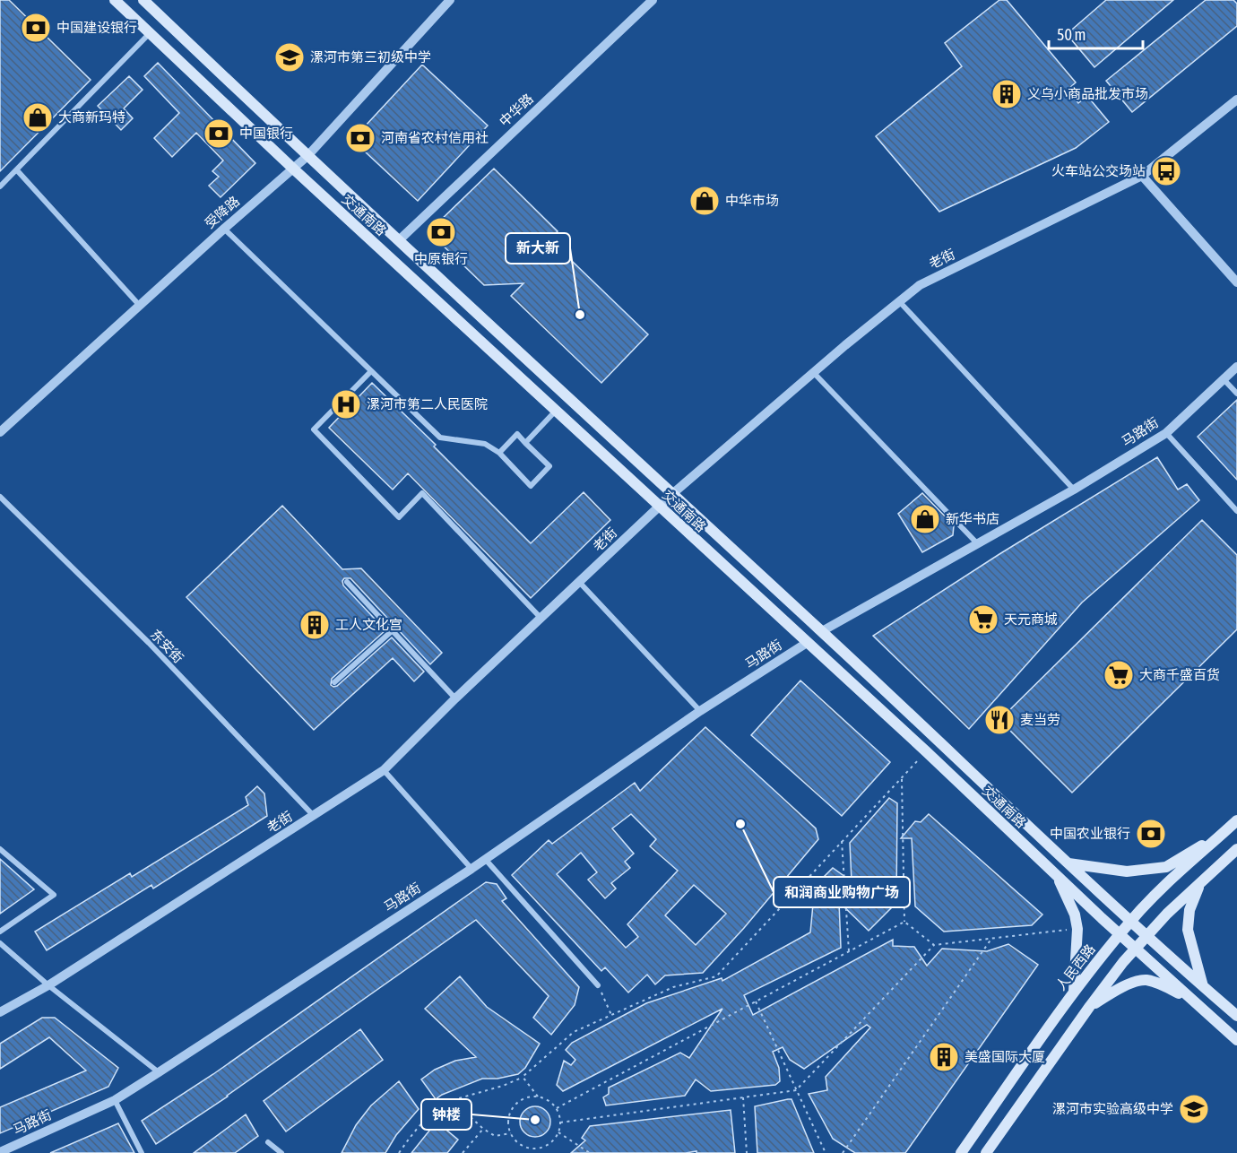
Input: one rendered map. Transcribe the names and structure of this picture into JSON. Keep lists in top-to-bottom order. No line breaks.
{"streets":{"main road":["交通南路","人民西路"],"street":["中华路","受降路","老街","马路街","东安街"]},"crossings":[["中华路","交通南路"],["受降路","交通南路"],["交通南路","老街"],["交通南路","马路街"],["交通南路","人民西路"],["老街","东安街"]],"places":{"bank":["中国建设银行","中国银行","河南省农村信用社","中原银行","中国农业银行"],"school or university":["漯河市第三初级中学","漯河市实验高级中学"],"building":["义乌小商品批发市场","工人文化宫","美盛国际大厦"],"shop":["大商新玛特","中华市场","新华书店"],"bus stop":["火车站公交场站"],"other":["新大新","和润商业购物广场","钟楼"],"hospital":["漯河市第二人民医院"],"supermarket":["天元商城","大商千盛百货"],"restaurant":["麦当劳"]},"scale_bar":"50 m"}
